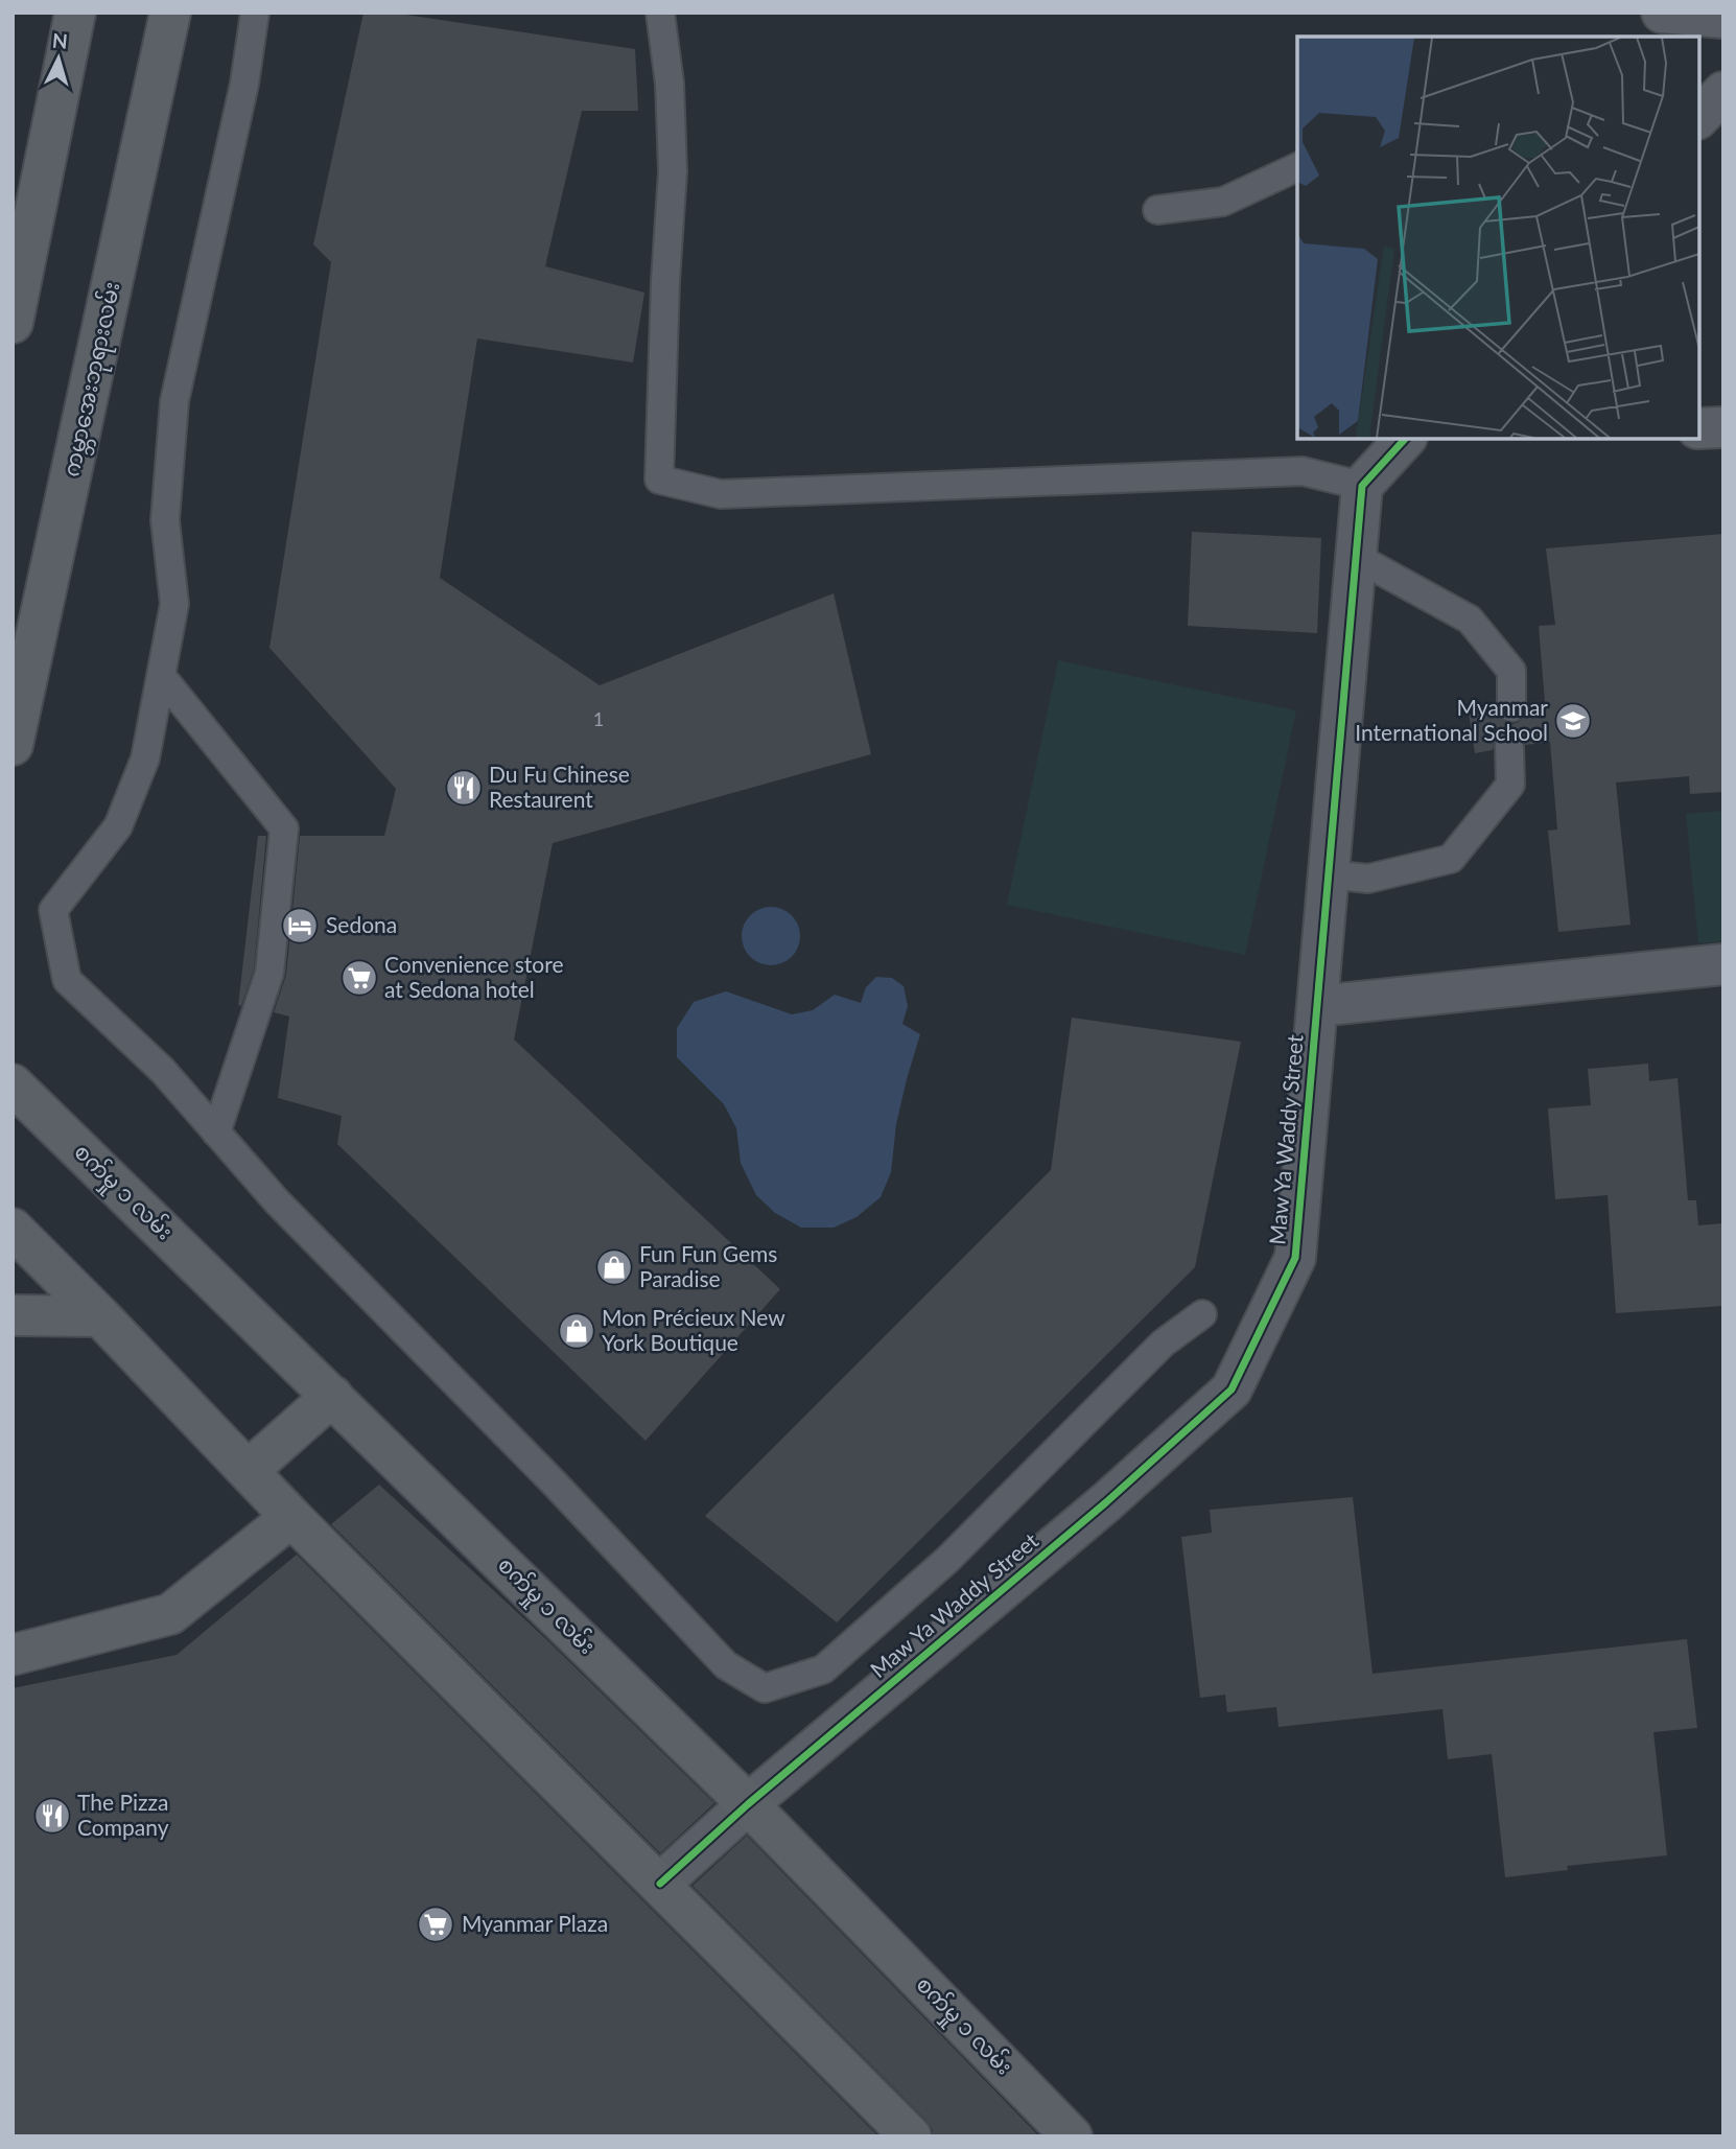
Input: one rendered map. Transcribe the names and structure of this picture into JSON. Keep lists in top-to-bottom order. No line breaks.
{"streets":{"main road":["ကမ္ဘာအေးဘုရားလမ်း","စက်မှု ၁ လမ်း"],"street":["Maw Ya Waddy Street"]},"crossings":[["Maw Ya Waddy Street","စက်မှု ၁ လမ်း"]],"places":{"school or university":["Myanmar International School"],"restaurant":["Du Fu Chinese Restaurent","The Pizza Company"],"hotel":["Sedona"],"supermarket":["Convenience store at Sedona hotel","Myanmar Plaza"],"shop":["Fun Fun Gems Paradise","Mon Précieux New York Boutique"]},"house_numbers":["1"],"north":"top"}
